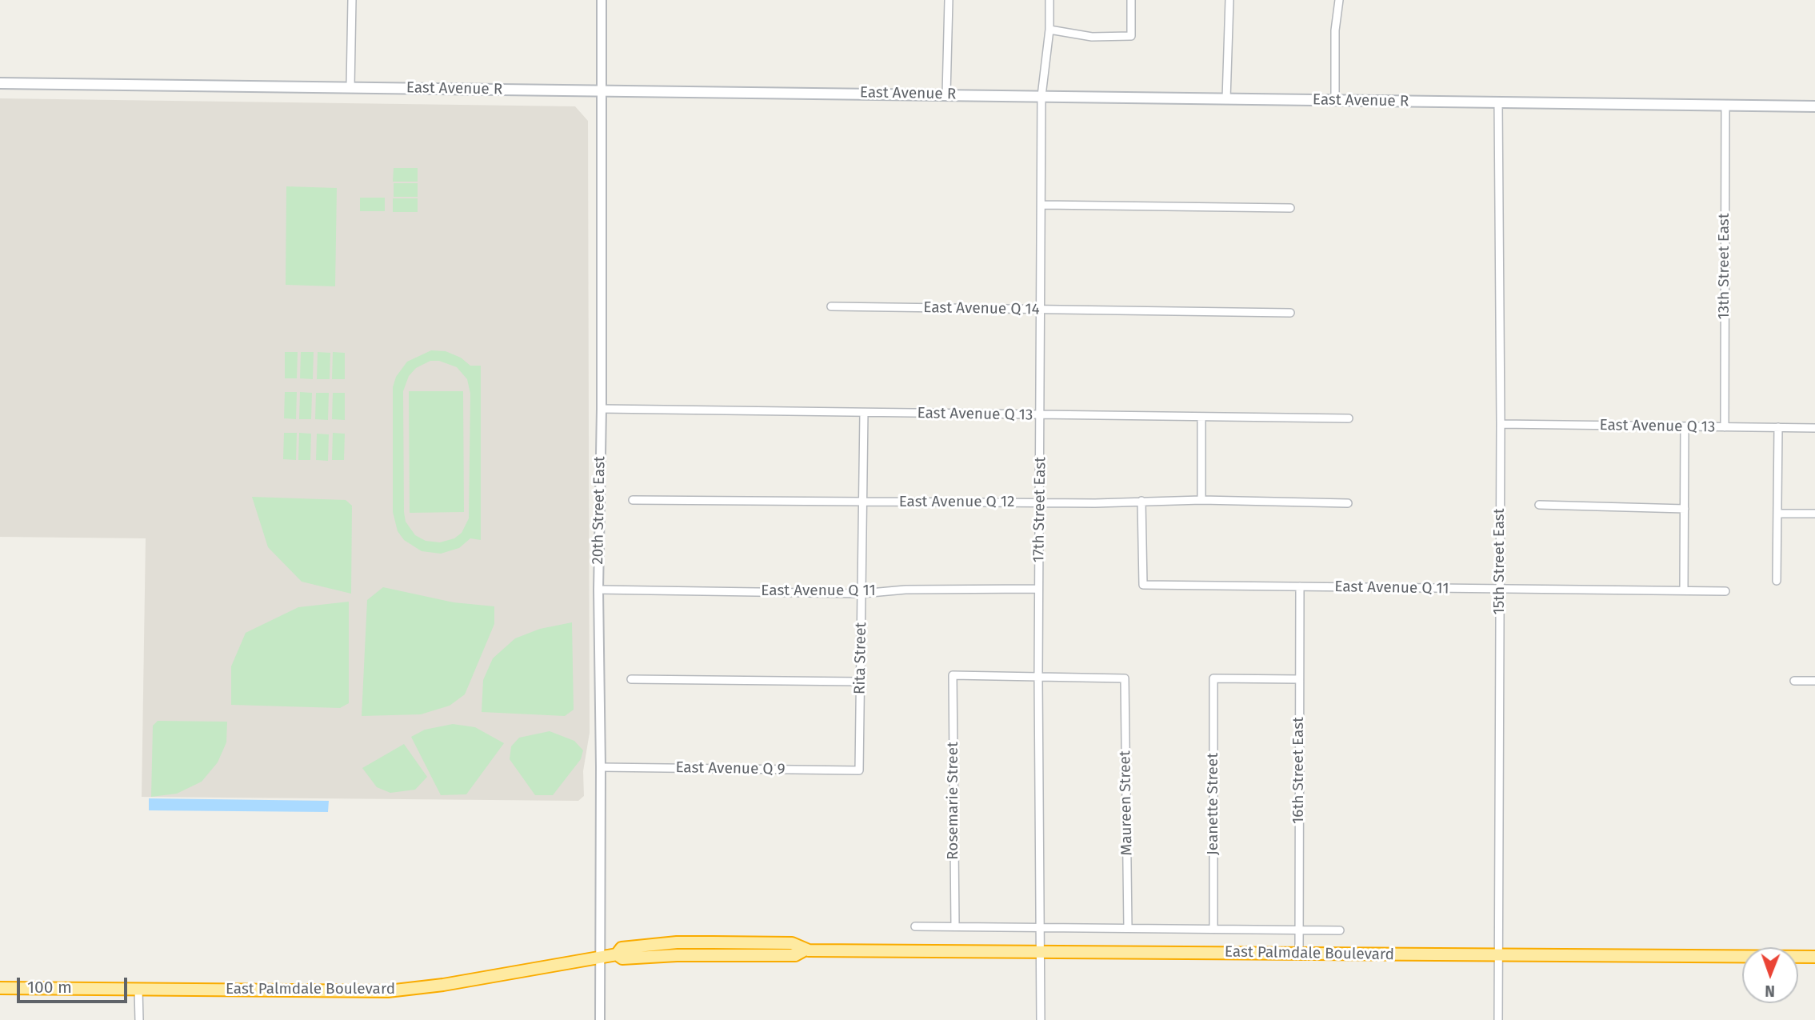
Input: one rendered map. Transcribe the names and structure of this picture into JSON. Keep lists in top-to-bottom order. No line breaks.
{"streets":{"highway":["East Palmdale Boulevard"],"main road":["East Avenue R"],"street":["13th Street East","East Avenue Q 14","East Avenue Q 13","East Avenue Q 12","17th Street East","20th Street East","15th Street East","East Avenue Q 11","Rita Street","East Avenue Q 9","16th Street East","Rosemarie Street","Maureen Street","Jeanette Street"]},"crossings":[["East Avenue R","13th Street East"],["East Avenue R","17th Street East"],["East Avenue R","20th Street East"],["East Avenue R","15th Street East"],["13th Street East","East Avenue Q 13"],["East Avenue Q 14","17th Street East"],["East Avenue Q 13","17th Street East"],["East Avenue Q 13","20th Street East"],["East Avenue Q 13","15th Street East"],["East Avenue Q 13","Rita Street"],["East Avenue Q 12","17th Street East"],["East Avenue Q 12","East Avenue Q 11"],["East Avenue Q 12","Rita Street"],["17th Street East","East Avenue Q 11"],["17th Street East","Rosemarie Street"],["17th Street East","Maureen Street"],["17th Street East","East Palmdale Boulevard"],["20th Street East","East Avenue Q 11"],["20th Street East","East Avenue Q 9"],["20th Street East","East Palmdale Boulevard"],["15th Street East","East Avenue Q 11"],["15th Street East","East Palmdale Boulevard"],["East Avenue Q 11","Rita Street"],["East Avenue Q 11","16th Street East"],["Rita Street","East Avenue Q 9"],["16th Street East","Jeanette Street"],["16th Street East","East Palmdale Boulevard"],["Rosemarie Street","Maureen Street"],["Rosemarie Street","East Palmdale Boulevard"],["Maureen Street","East Palmdale Boulevard"],["Jeanette Street","East Palmdale Boulevard"]],"scale_bar":"100 m","north":"bottom"}
